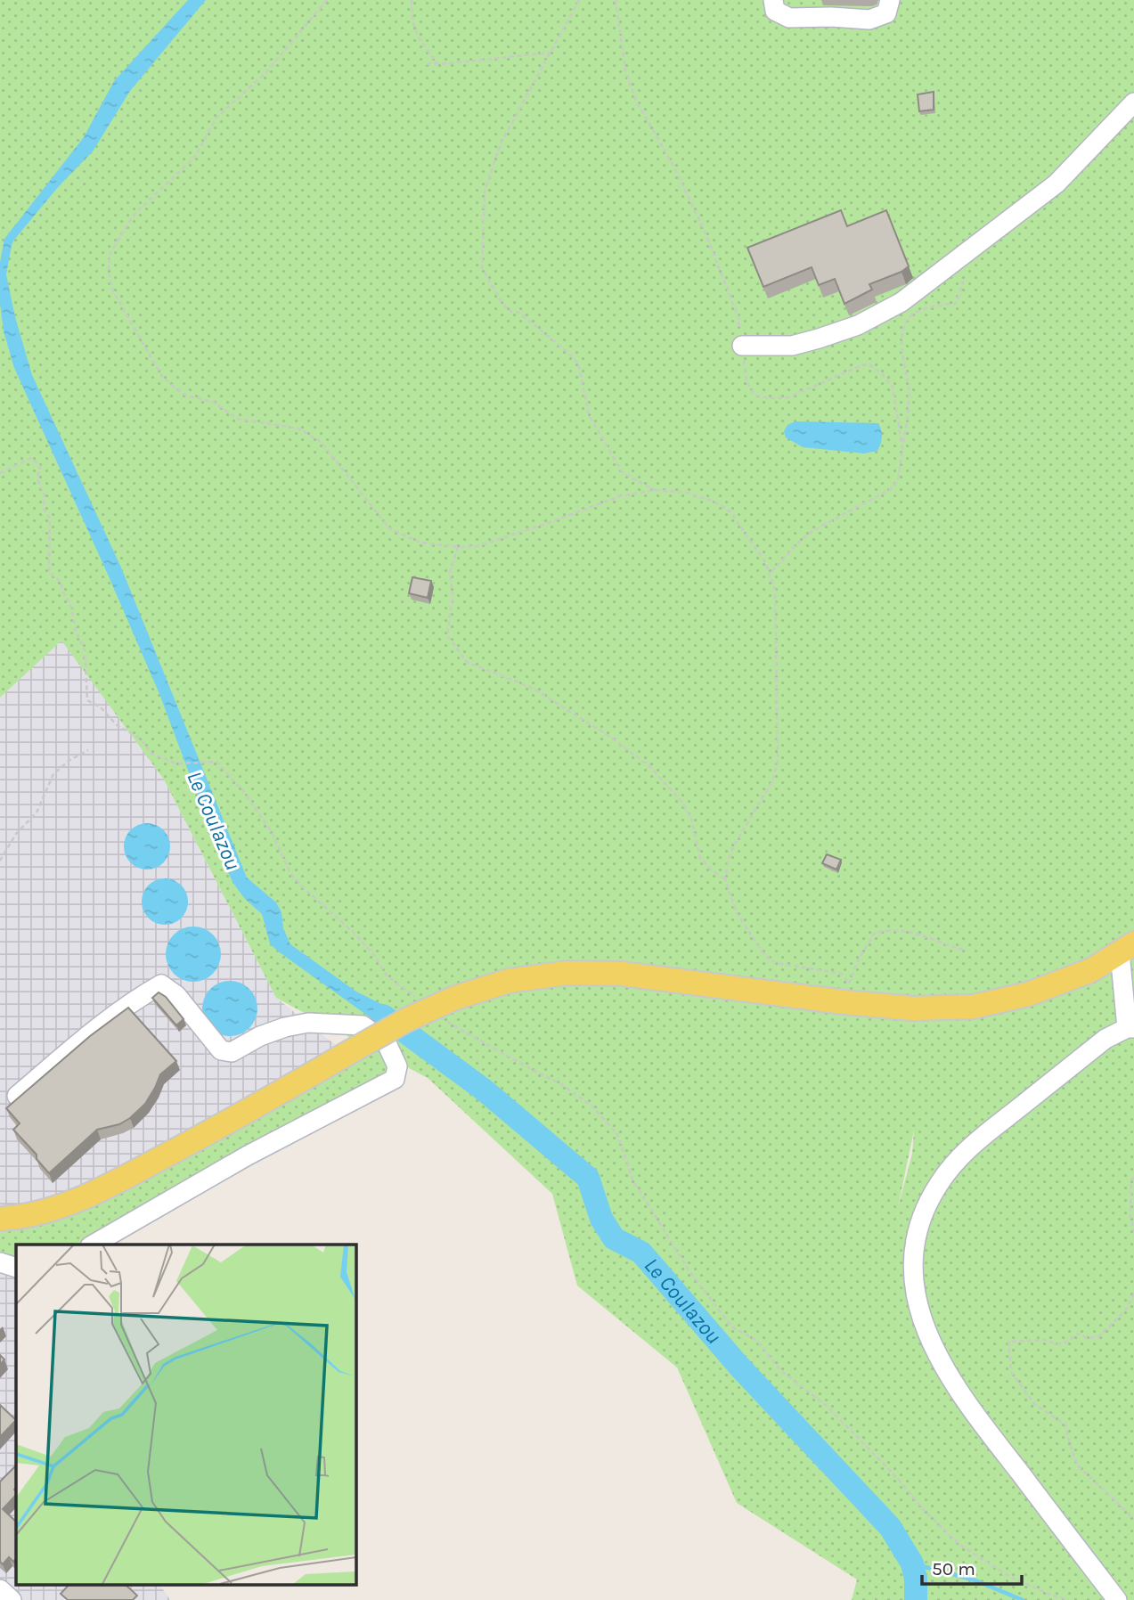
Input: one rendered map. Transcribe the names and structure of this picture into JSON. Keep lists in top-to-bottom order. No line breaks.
{"water":["Le Coulazou"],"scale_bar":"50 m"}
